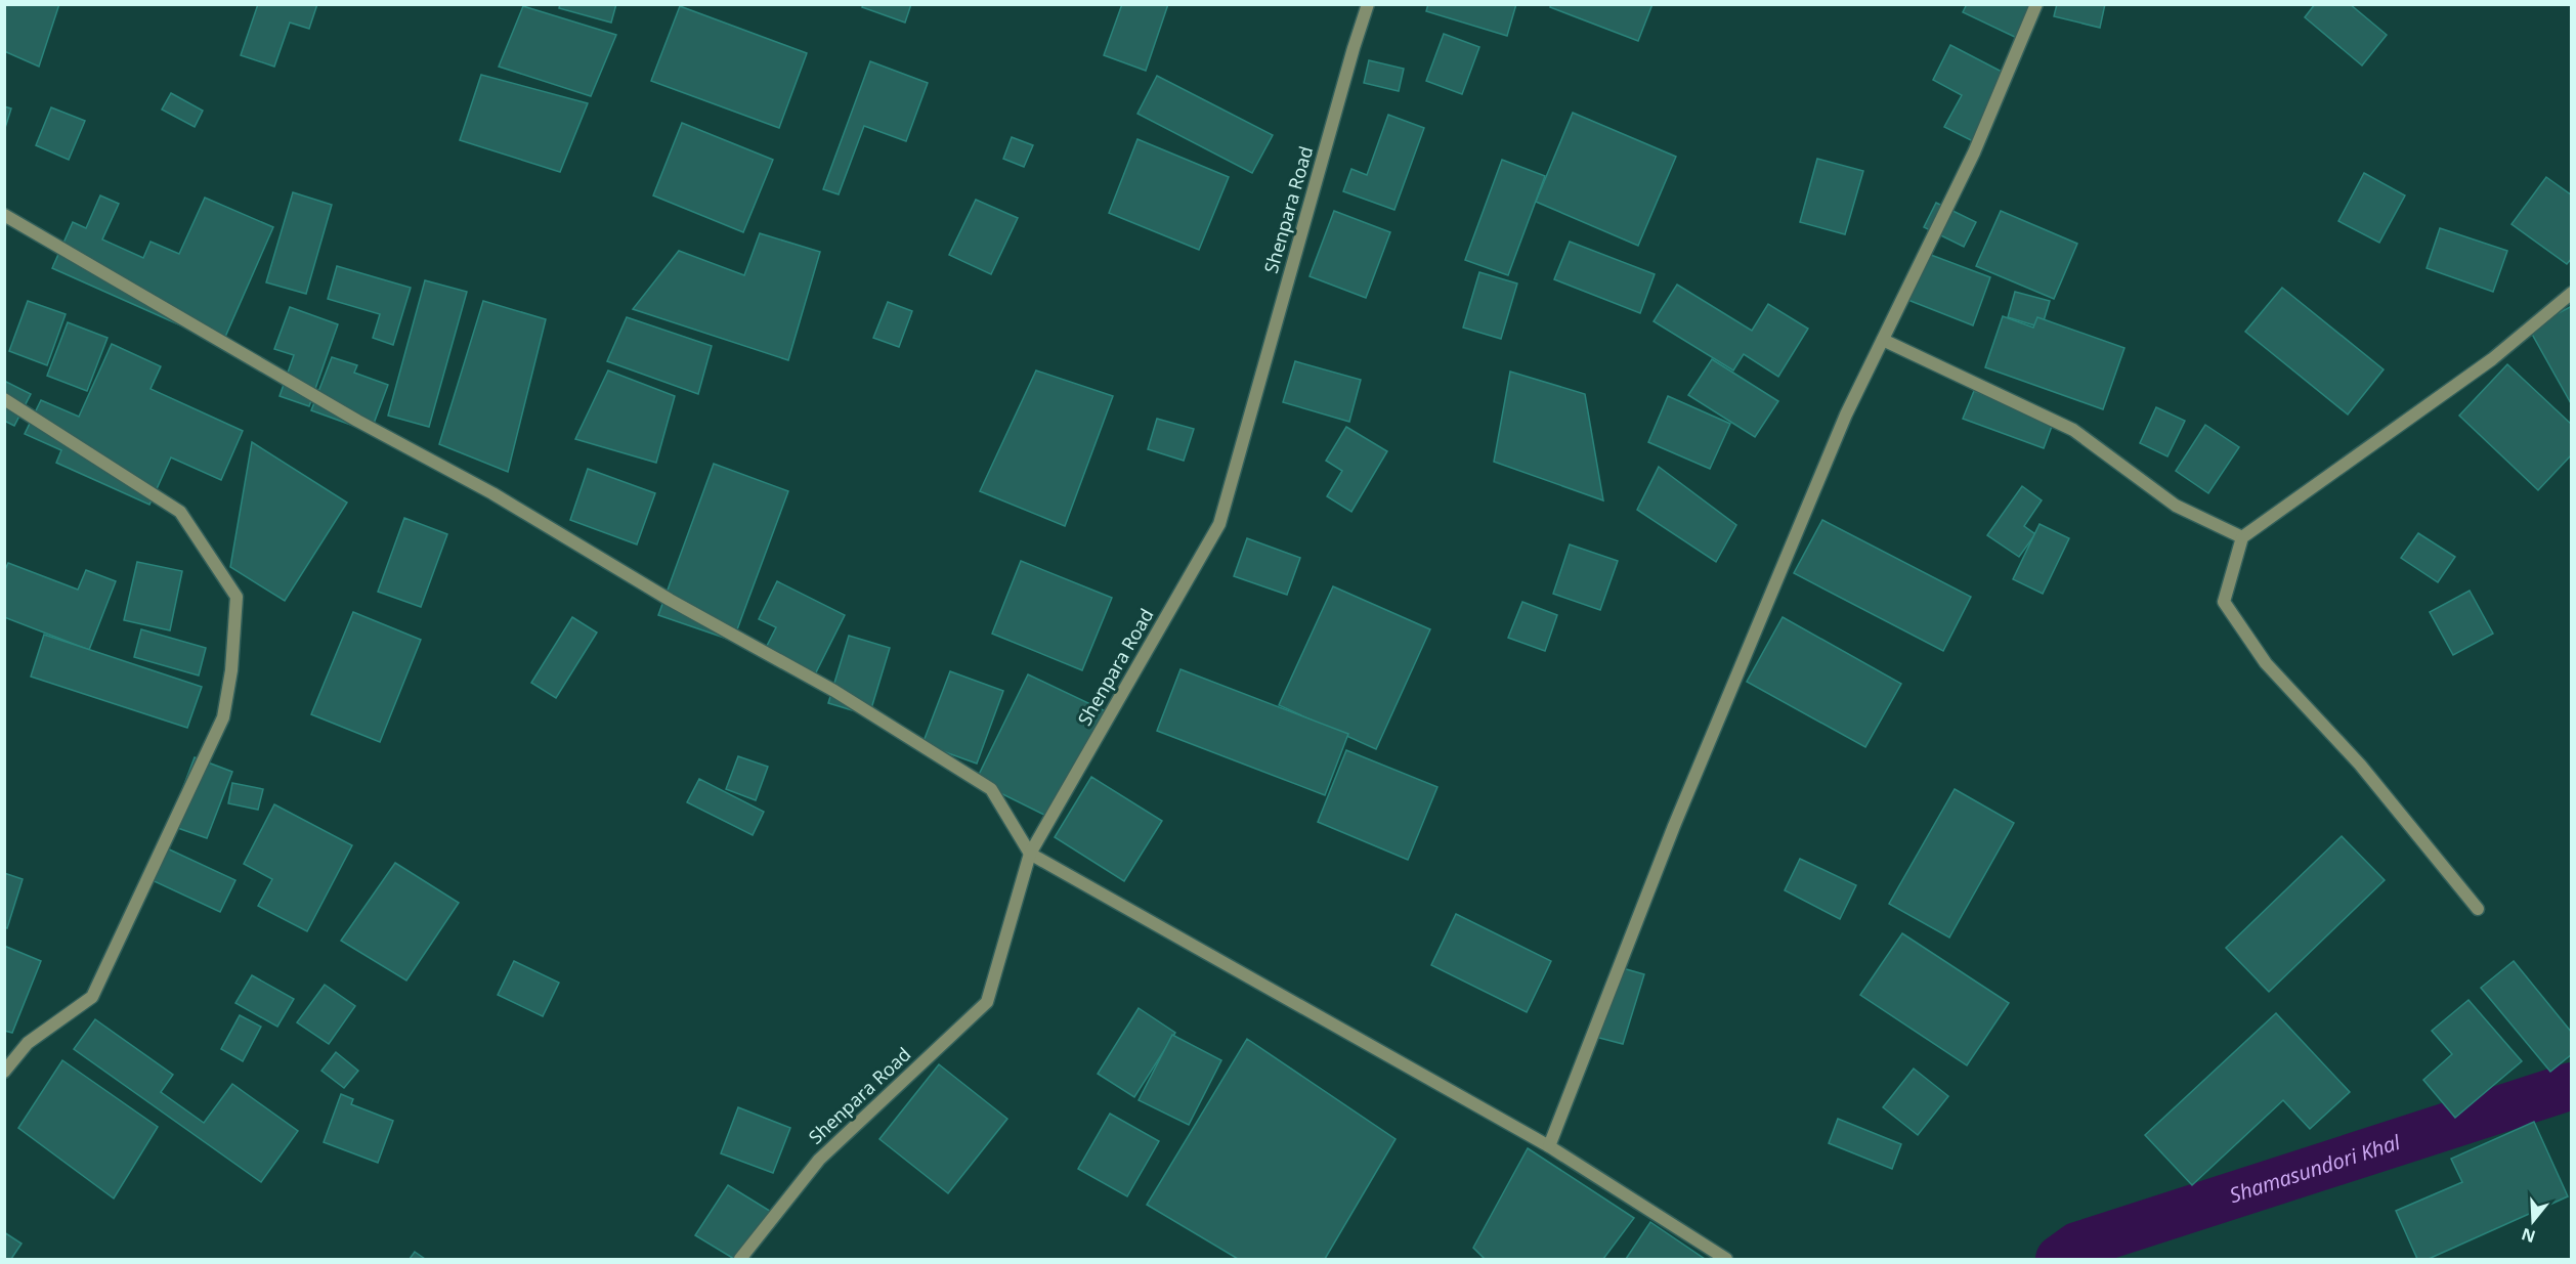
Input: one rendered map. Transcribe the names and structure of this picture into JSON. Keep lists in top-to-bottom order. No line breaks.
{"streets":{"street":["Shenpara Road"]},"water":["Shamasundori Khal"],"north":"bottom"}
